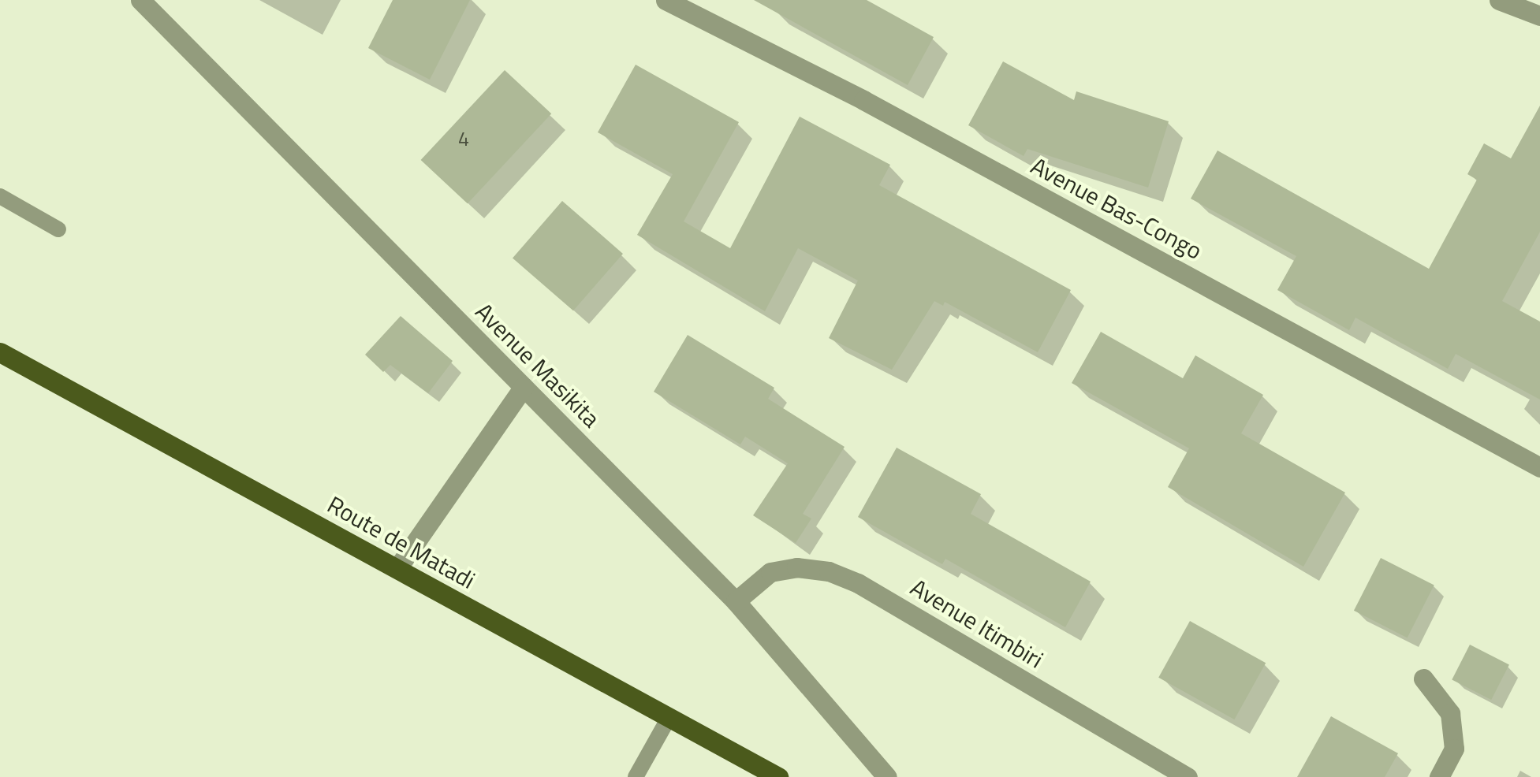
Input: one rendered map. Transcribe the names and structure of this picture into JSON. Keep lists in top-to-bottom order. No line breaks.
{"streets":{"main road":["Route de Matadi"],"street":["Avenue Bas-Congo","Avenue Masikita","Avenue Itimbiri"]},"crossings":[["Avenue Masikita","Avenue Itimbiri"]],"house_numbers":["4"]}
